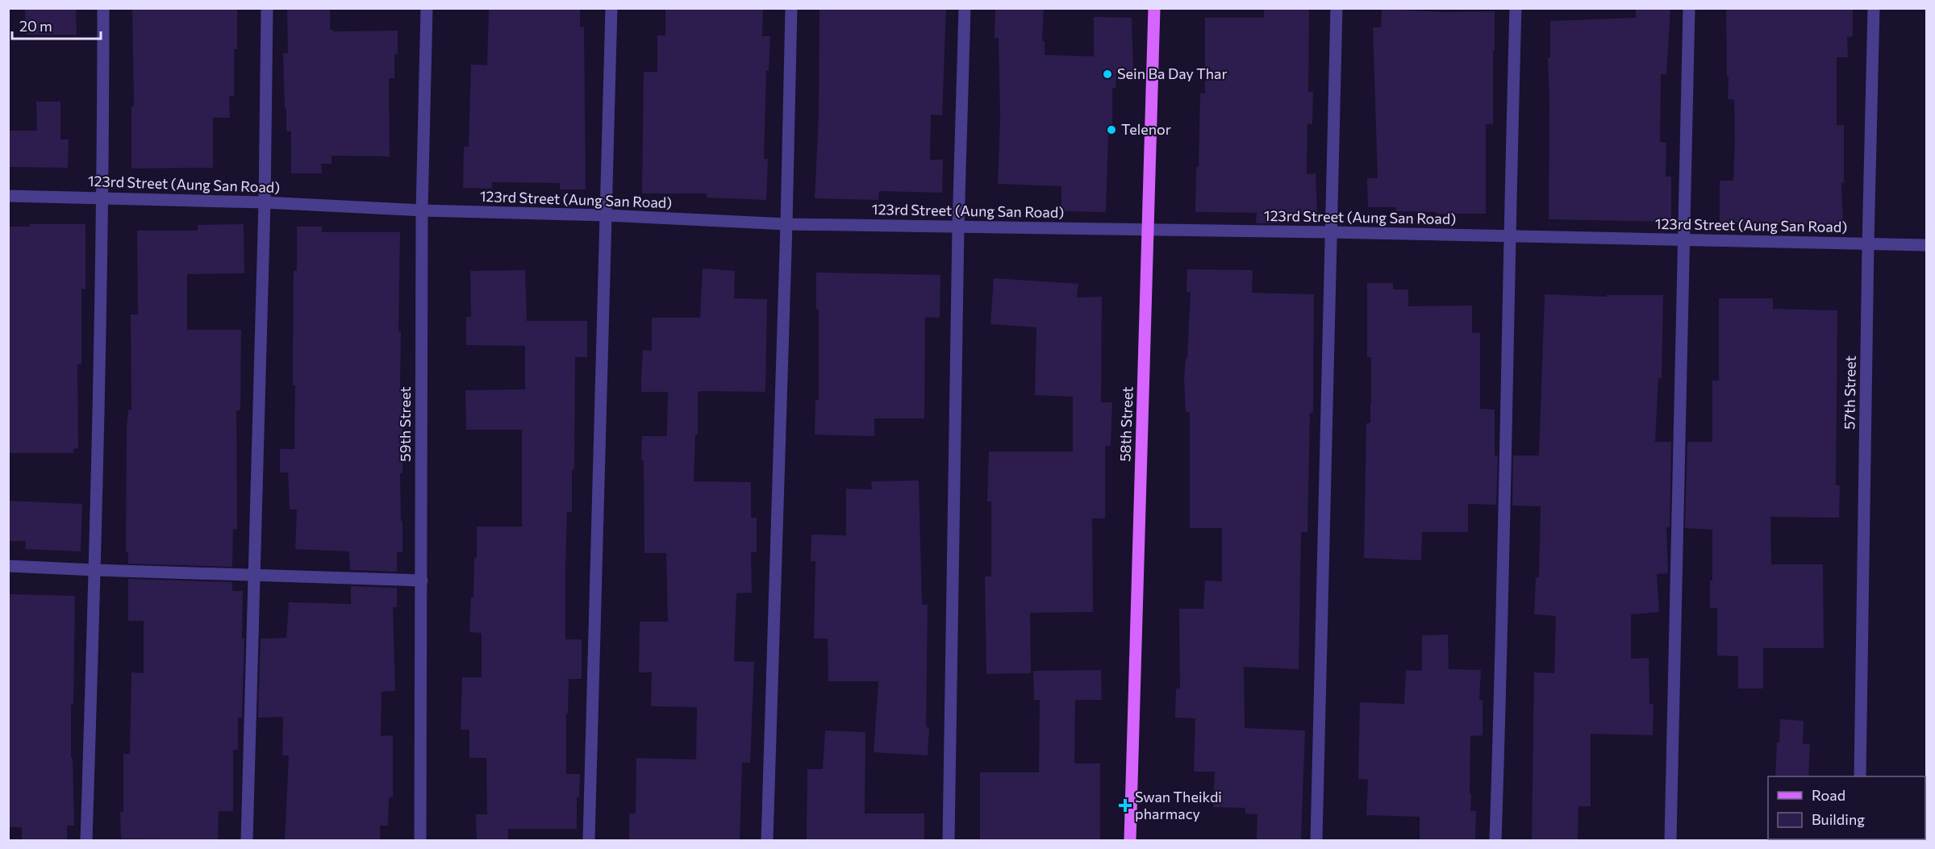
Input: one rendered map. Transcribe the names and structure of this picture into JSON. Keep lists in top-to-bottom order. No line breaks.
{"streets":{"main road":["58th Street"],"street":["123rd Street (Aung San Road)","57th Street","59th Street"]},"crossings":[["123rd Street (Aung San Road)","57th Street"],["123rd Street (Aung San Road)","59th Street"],["123rd Street (Aung San Road)","58th Street"]],"places":{"other":["Sein Ba Day Thar","Telenor"],"health":["Swan Theikdi pharmacy"]},"legend":["Road","Building"],"scale_bar":"20 m"}
